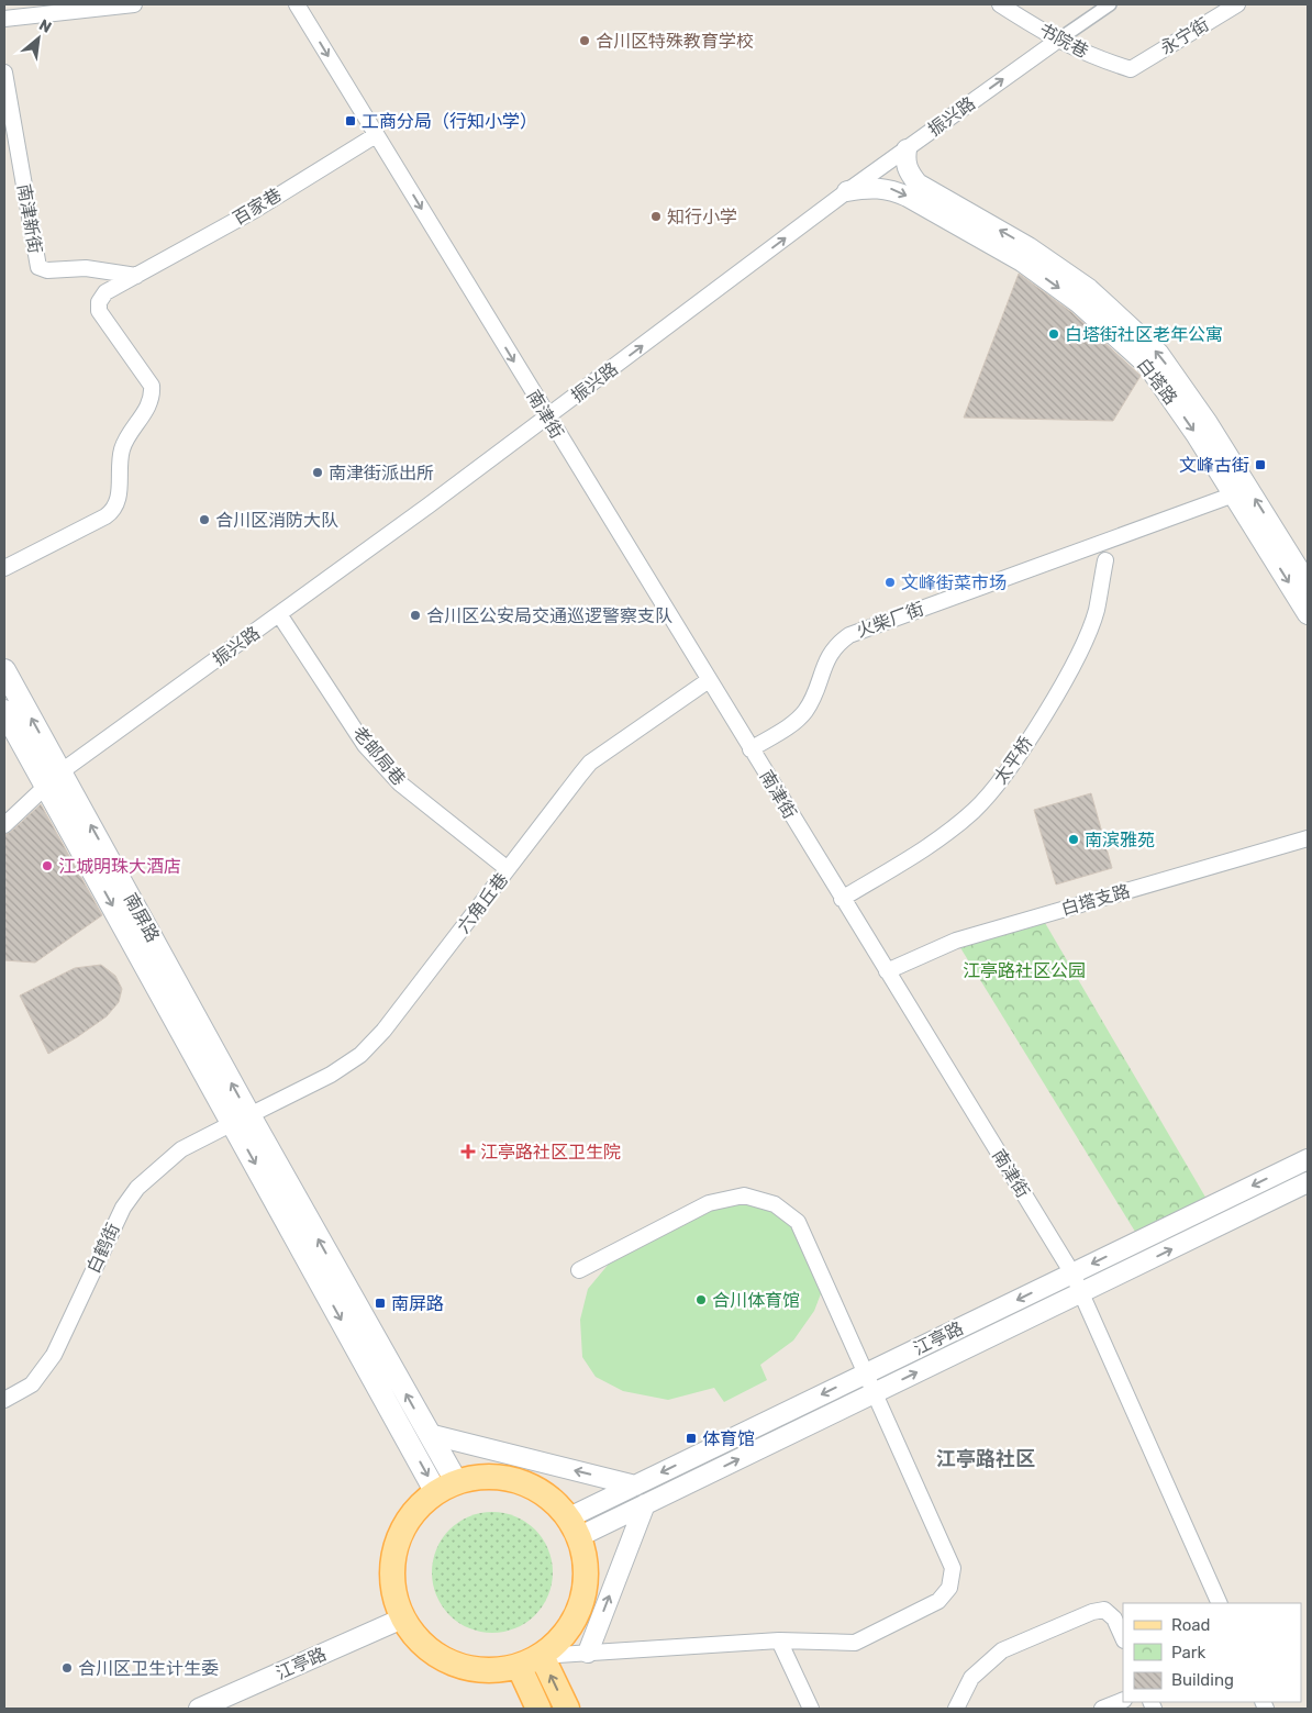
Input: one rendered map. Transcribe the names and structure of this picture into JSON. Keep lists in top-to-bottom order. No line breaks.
{"streets":{"main road":["南屏路"],"street":["永宁街","书院巷","振兴路","百家巷","南津新街","白塔路","南津街","火柴厂街","老邮局巷","太平桥","白塔支路","六角丘巷","白鹤街","江亭路"]},"crossings":[["永宁街","书院巷"],["书院巷","振兴路"],["振兴路","白塔路"],["振兴路","南津街"],["振兴路","老邮局巷"],["振兴路","南屏路"],["百家巷","南津新街"],["百家巷","南津街"],["白塔路","火柴厂街"],["南津街","火柴厂街"],["南津街","太平桥"],["南津街","白塔支路"],["南津街","六角丘巷"],["南津街","江亭路"],["老邮局巷","六角丘巷"],["六角丘巷","南屏路"],["六角丘巷","白鹤街"],["南屏路","白鹤街"],["南屏路","江亭路"]],"one_way":["振兴路"],"districts":["江亭路社区"],"parks":["江亭路社区公园"],"places":{"other":["合川区特殊教育学校","知行小学","白塔街社区老年公寓","南津街派出所","合川区消防大队","文峰街菜市场","合川区公安局交通巡逻警察支队","南滨雅苑","江城明珠大酒店","合川体育馆","合川区卫生计生委"],"transit":["工商分局（行知小学）","文峰古街","南屏路","体育馆"],"health":["江亭路社区卫生院"]},"legend":["Road","Park","Building"],"north":"top right"}
